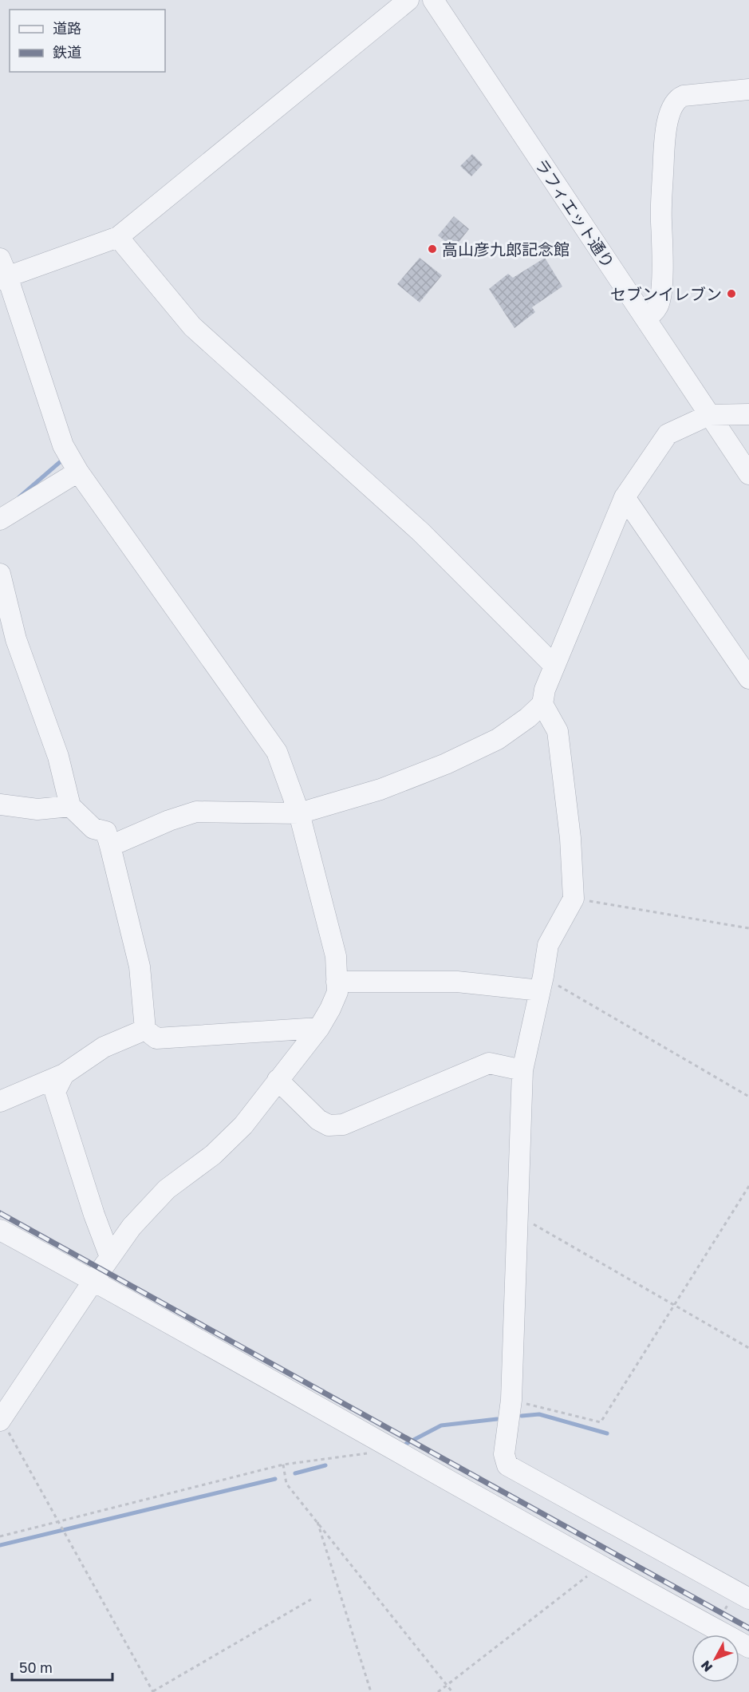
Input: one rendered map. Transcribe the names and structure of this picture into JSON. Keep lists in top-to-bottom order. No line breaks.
{"streets":{"street":["ラフィエット通り"]},"places":["高山彦九郎記念館","セブンイレブン"],"legend":["道路","鉄道"],"scale_bar":"50 m","north":"bottom left"}
